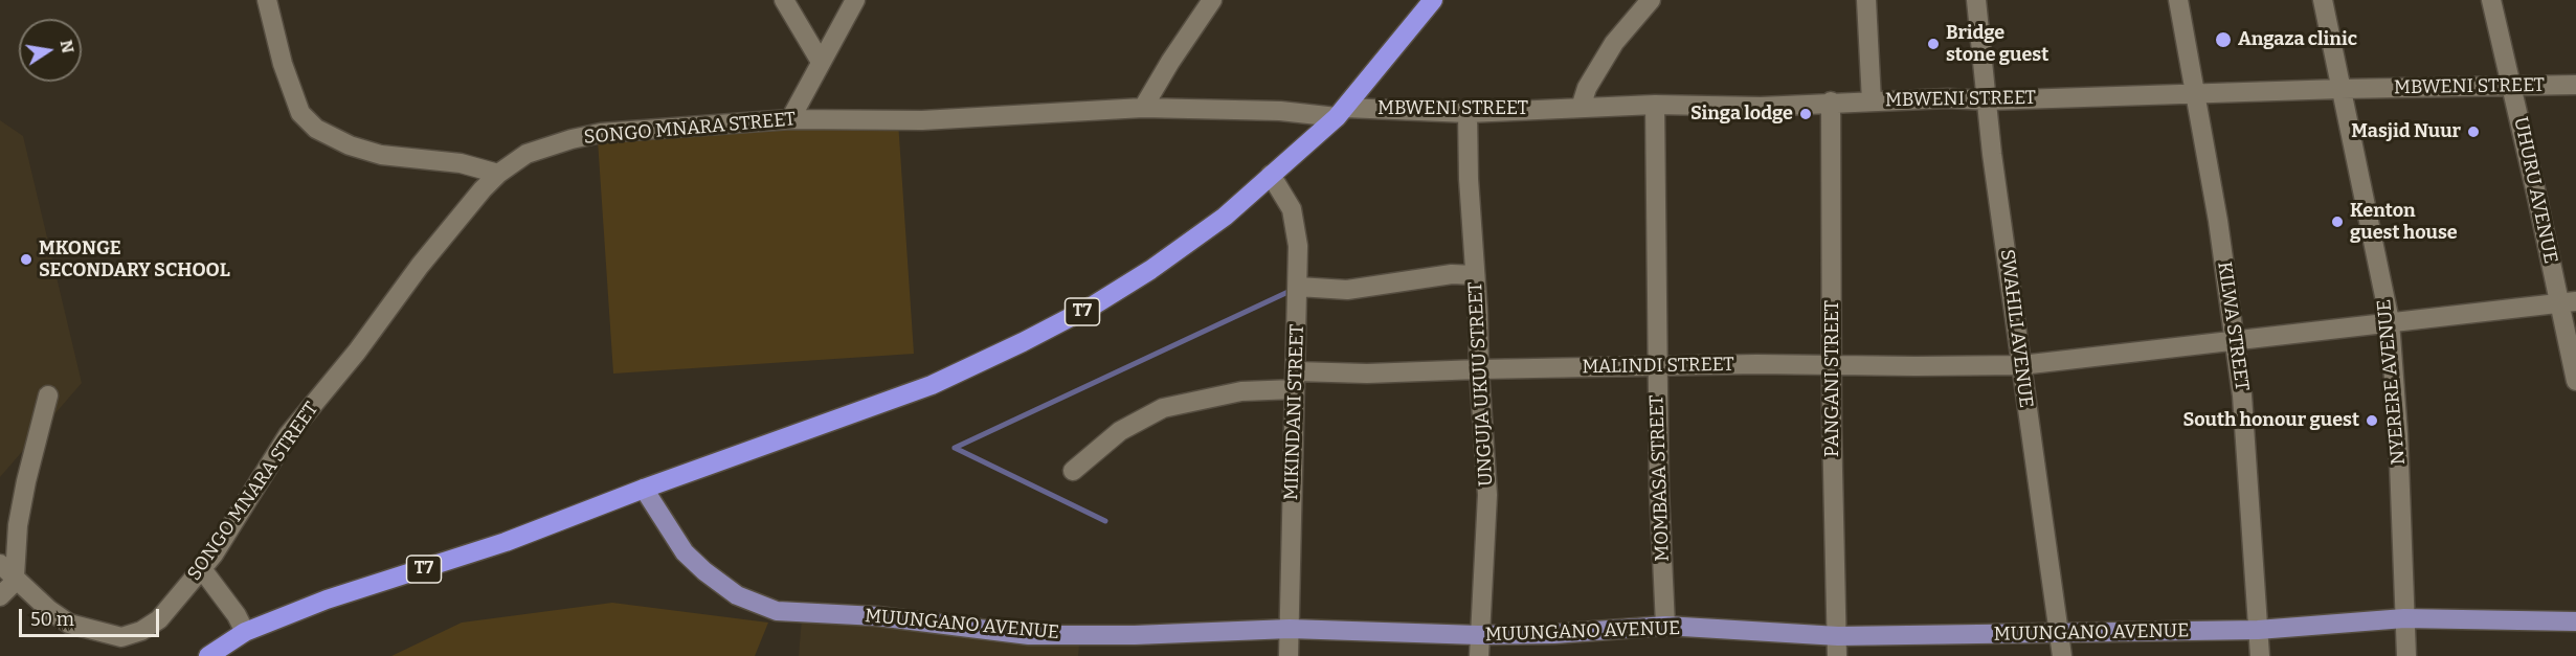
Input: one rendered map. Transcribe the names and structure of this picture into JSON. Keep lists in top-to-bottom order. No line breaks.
{"streets":{"highway":["T7"],"main road":["MUUNGANO AVENUE"],"street":["MBWENI STREET","SONGO MNARA STREET","UHURU AVENUE","KILWA STREET","SWAHILI AVENUE","MALINDI STREET","PANGANI STREET","NYERERE AVENUE","UNGUJA UKUU STREET","MIKINDANI STREET","MOMBASA STREET"]},"crossings":[["MBWENI STREET","SONGO MNARA STREET"],["MBWENI STREET","UHURU AVENUE"],["MBWENI STREET","T7"],["MBWENI STREET","KILWA STREET"],["MBWENI STREET","SWAHILI AVENUE"],["MBWENI STREET","PANGANI STREET"],["MBWENI STREET","NYERERE AVENUE"],["MBWENI STREET","UNGUJA UKUU STREET"],["MBWENI STREET","MOMBASA STREET"],["SONGO MNARA STREET","T7"],["UHURU AVENUE","MALINDI STREET"],["T7","MIKINDANI STREET"],["T7","MUUNGANO AVENUE"],["KILWA STREET","MALINDI STREET"],["KILWA STREET","MUUNGANO AVENUE"],["SWAHILI AVENUE","MALINDI STREET"],["SWAHILI AVENUE","MUUNGANO AVENUE"],["MALINDI STREET","PANGANI STREET"],["MALINDI STREET","NYERERE AVENUE"],["MALINDI STREET","UNGUJA UKUU STREET"],["MALINDI STREET","MIKINDANI STREET"],["MALINDI STREET","MOMBASA STREET"],["PANGANI STREET","MUUNGANO AVENUE"],["NYERERE AVENUE","MUUNGANO AVENUE"],["UNGUJA UKUU STREET","MUUNGANO AVENUE"],["MIKINDANI STREET","MUUNGANO AVENUE"],["MOMBASA STREET","MUUNGANO AVENUE"]],"places":["Angaza clinic","Bridge stone guest","Singa lodge","Masjid Nuur","Kenton guest house","MKONGE SECONDARY SCHOOL","South honour guest"],"scale_bar":"50 m","north":"right"}
